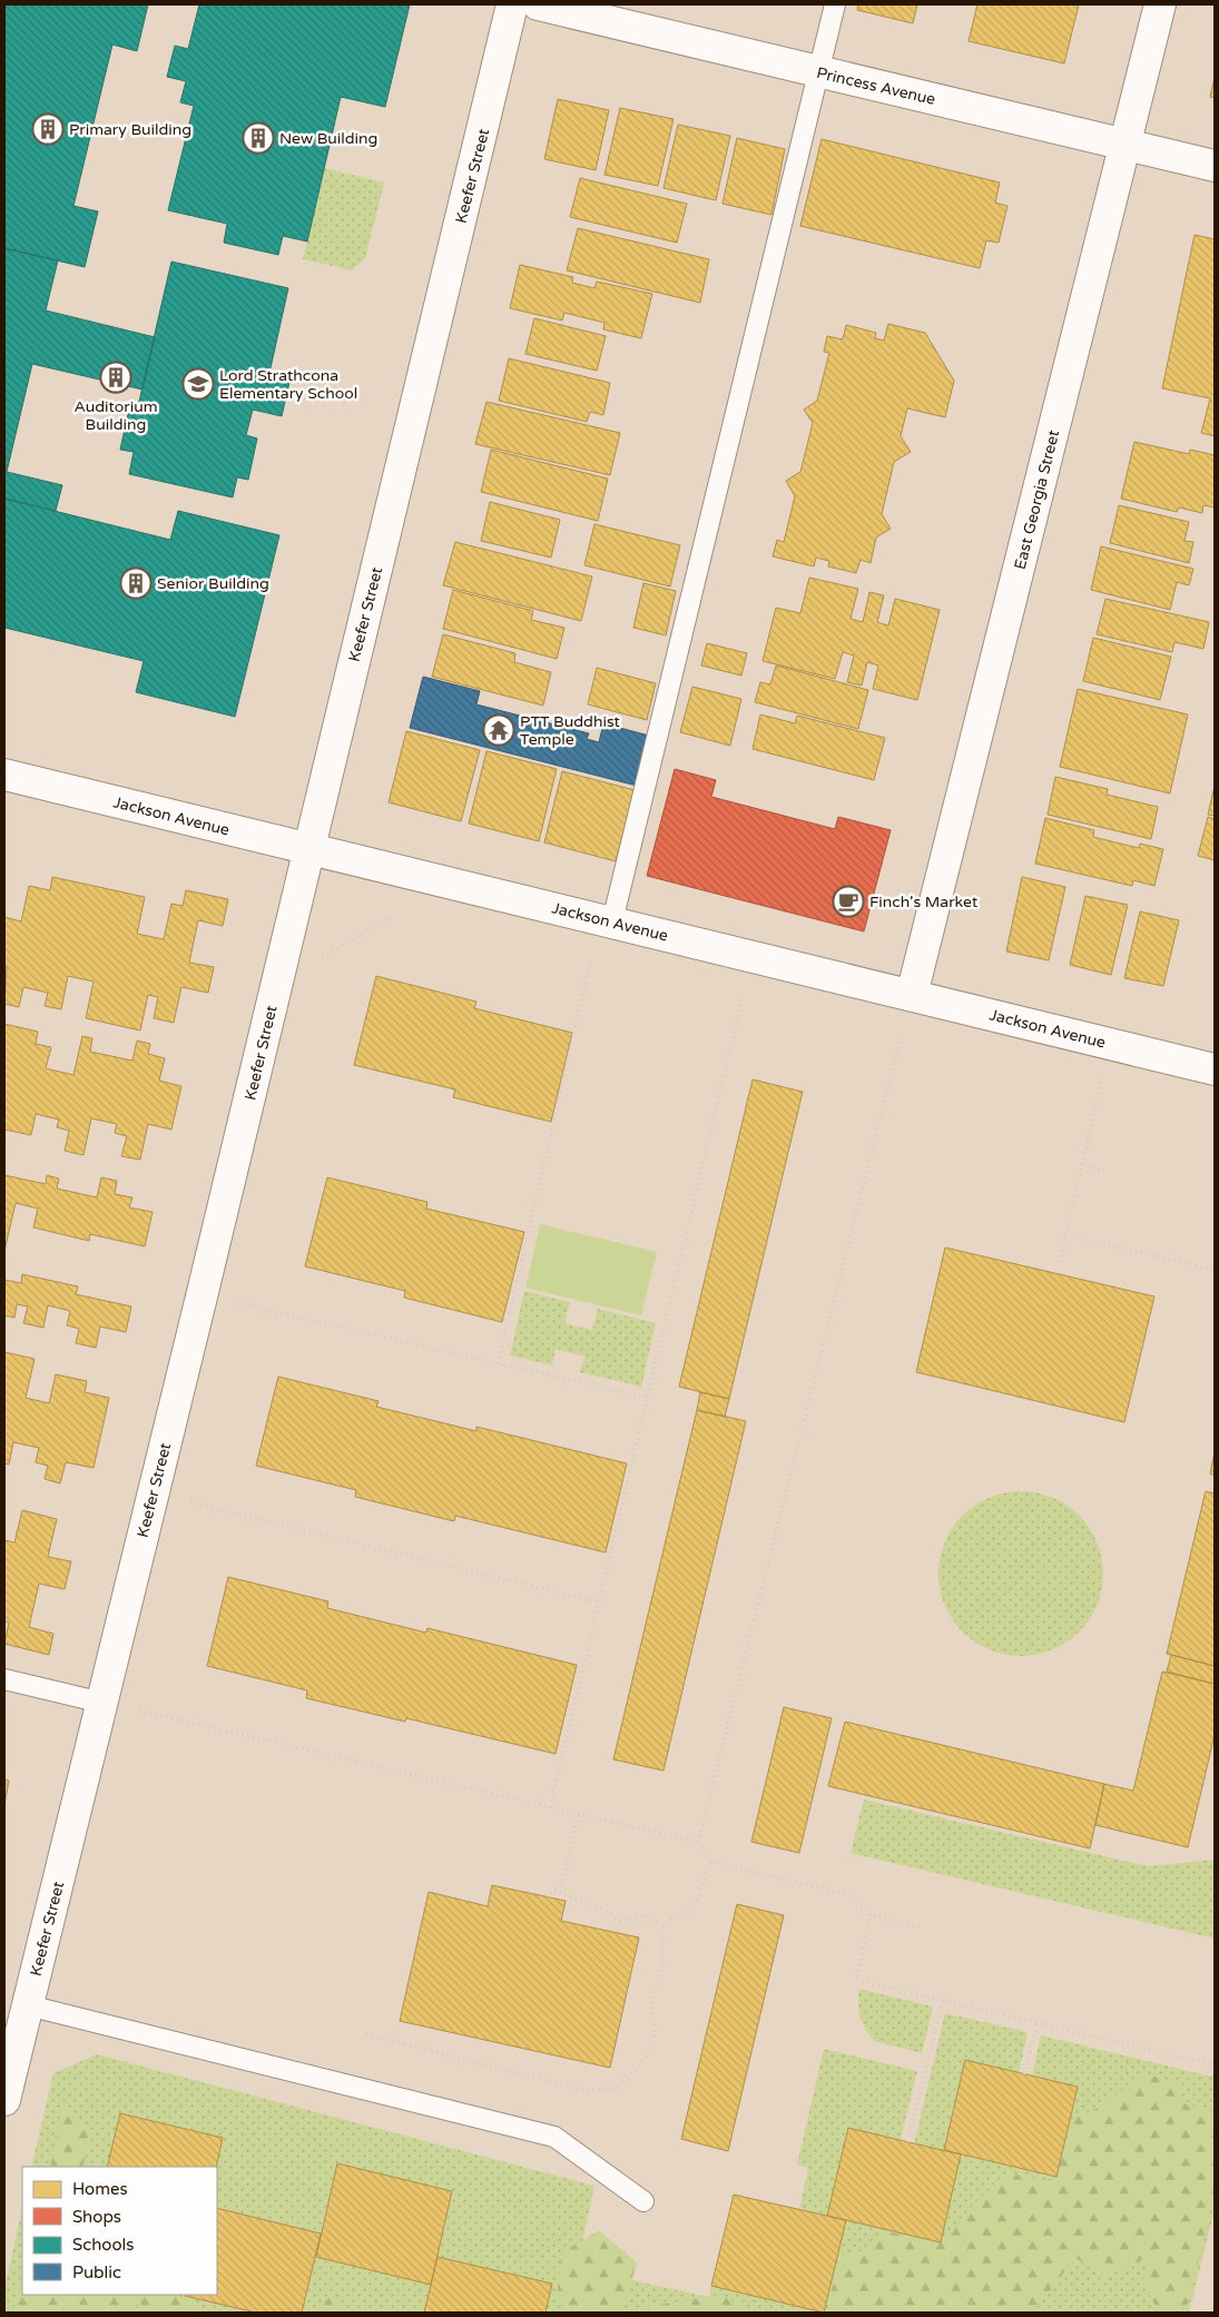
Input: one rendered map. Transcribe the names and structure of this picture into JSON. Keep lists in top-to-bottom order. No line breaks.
{"streets":{"street":["Princess Avenue","Keefer Street","East Georgia Street","Jackson Avenue"]},"crossings":[["Princess Avenue","East Georgia Street"],["Keefer Street","Jackson Avenue"],["East Georgia Street","Jackson Avenue"]],"places":{"building":["Primary Building","New Building","Auditorium Building","Senior Building"],"school or university":["Lord Strathcona Elementary School"],"temple":["PTT Buddhist Temple"],"cafe":["Finch's Market"]},"legend":["Homes","Shops","Schools","Public"]}
